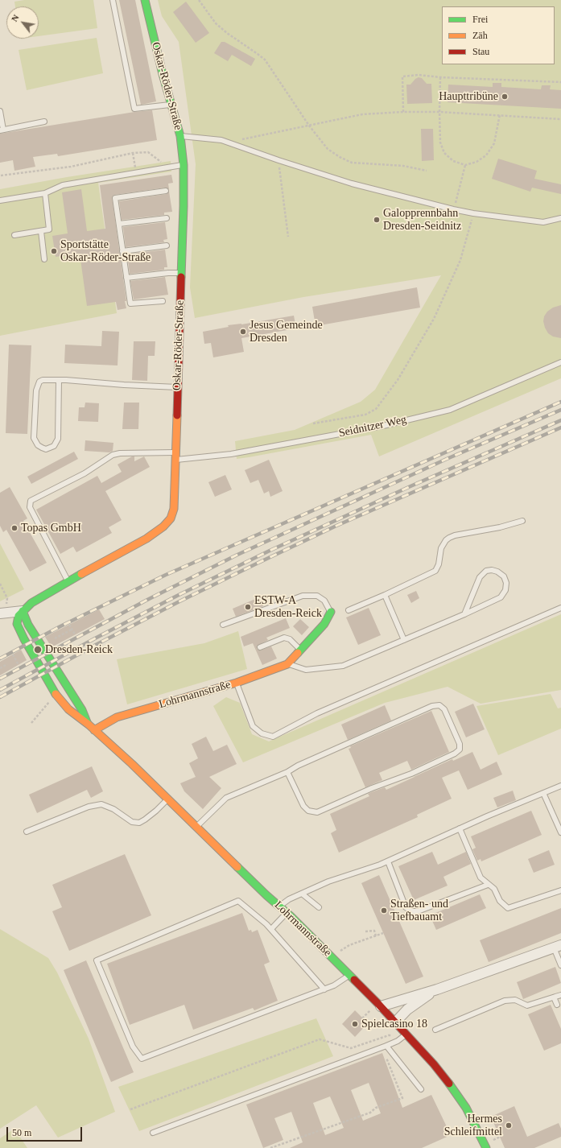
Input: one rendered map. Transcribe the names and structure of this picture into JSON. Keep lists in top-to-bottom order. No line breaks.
{"streets":{"street":["Oskar-Röder-Straße","Lohrmannstraße"],"lane":["Seidnitzer Weg"]},"crossings":[["Oskar-Röder-Straße","Seidnitzer Weg"],["Oskar-Röder-Straße","Lohrmannstraße"]],"places":["Haupttribüne","Galopprennbahn Dresden-Seidnitz","Sportstätte Oskar-Röder-Straße","Jesus Gemeinde Dresden","Topas GmbH","ESTW-A Dresden-Reick","Dresden-Reick","Straßen- und Tiefbauamt","Spielcasino 18","Hermes Schleifmittel"],"legend":["Frei","Zäh","Stau"],"scale_bar":"50 m","north":"top left"}
